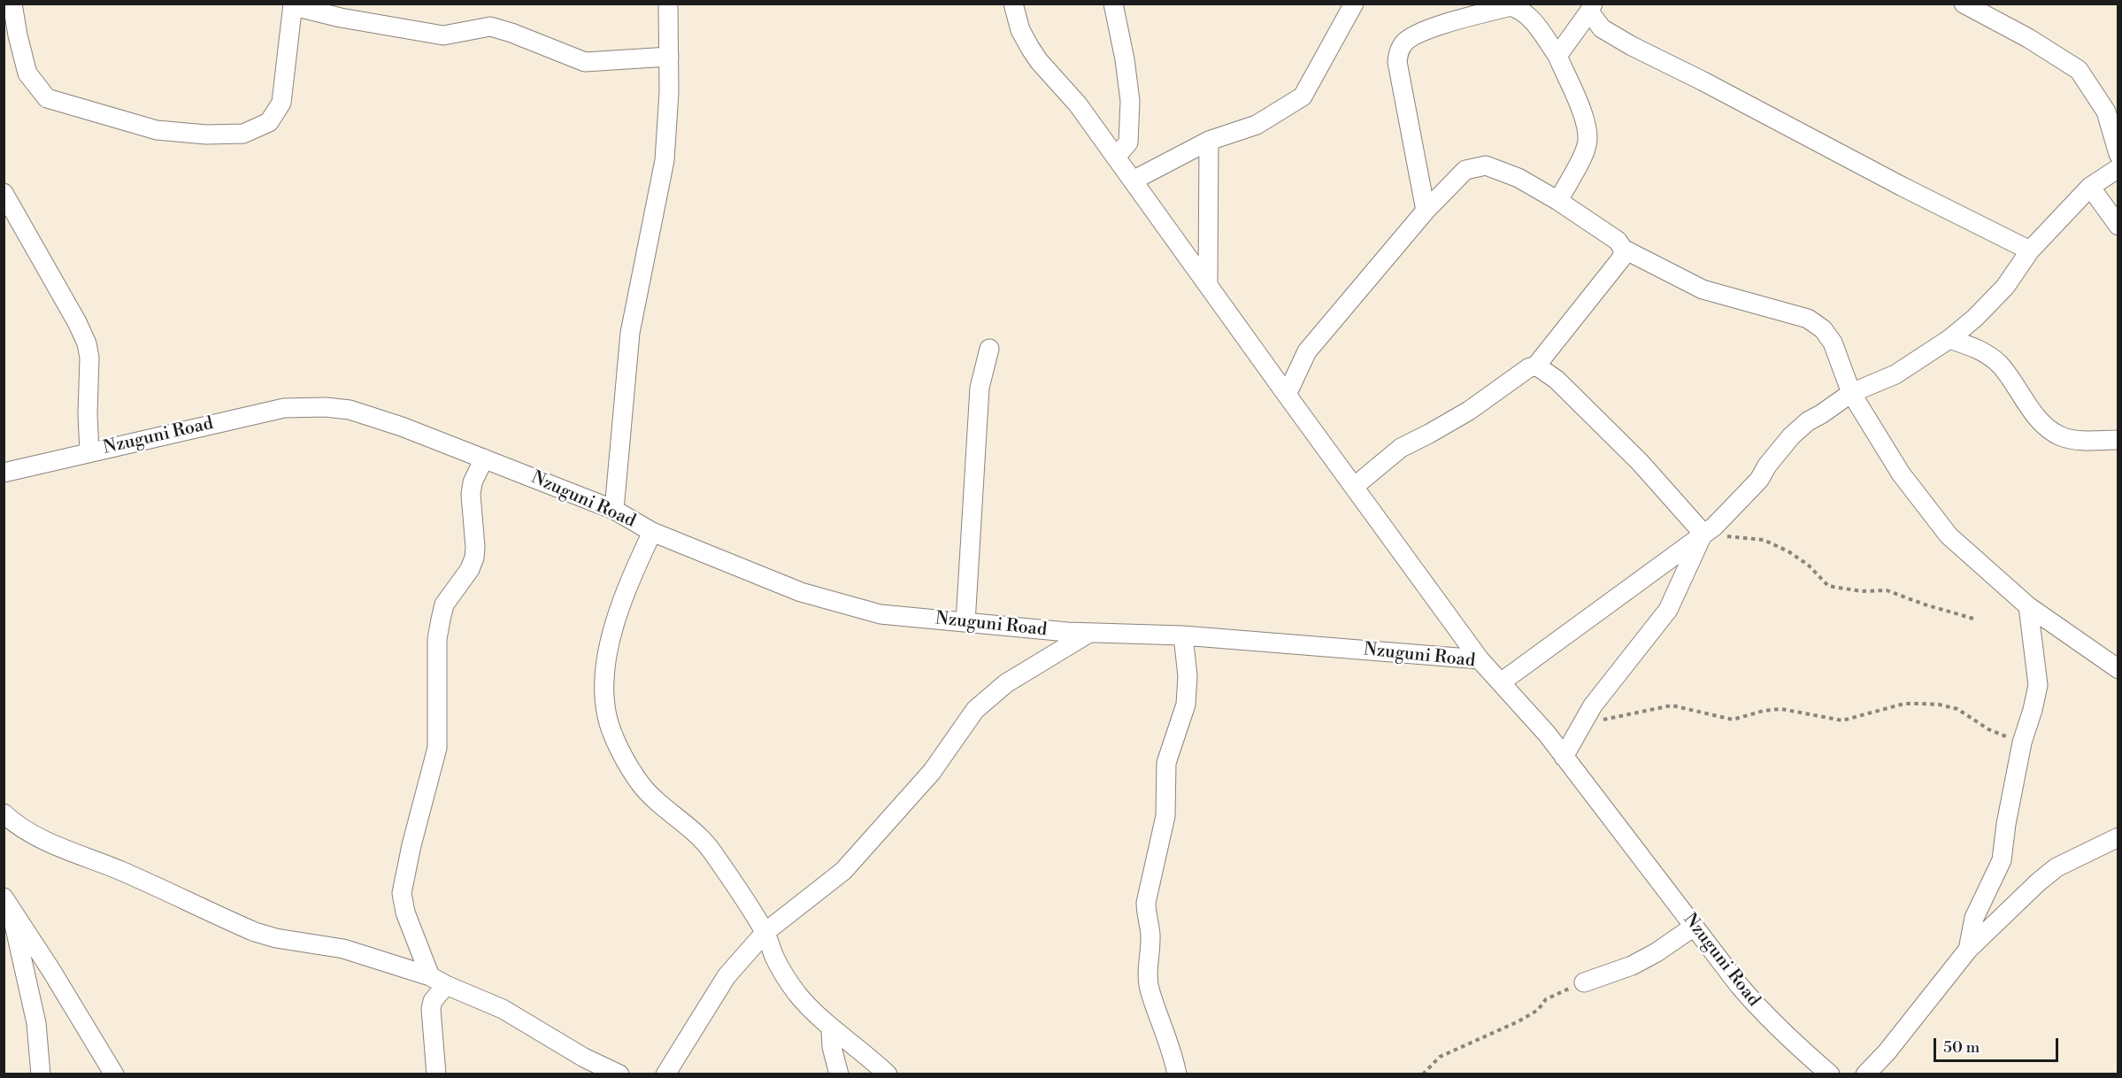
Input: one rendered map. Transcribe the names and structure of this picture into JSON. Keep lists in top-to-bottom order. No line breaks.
{"streets":{"street":["Nzuguni Road"]},"scale_bar":"50 m"}
